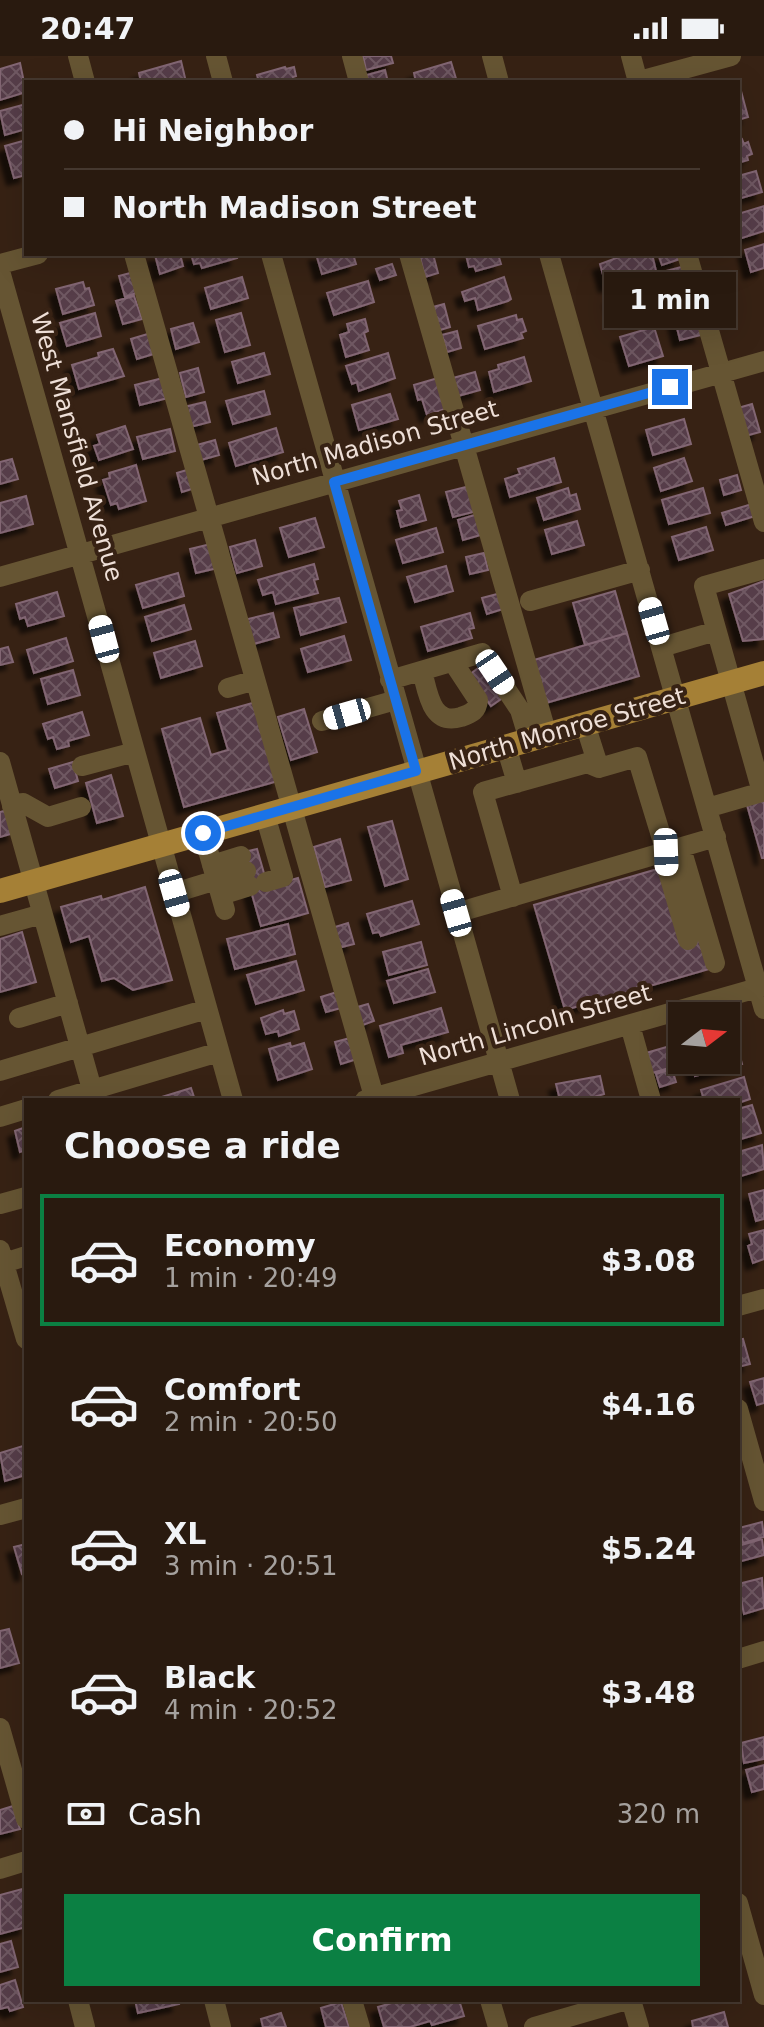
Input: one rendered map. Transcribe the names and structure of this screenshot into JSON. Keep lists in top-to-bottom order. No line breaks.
{"streets":{"main road":["North Monroe Street"],"street":["North Madison Street","West Mansfield Avenue","North Lincoln Street"]},"crossings":[["North Madison Street","West Mansfield Avenue"],["West Mansfield Avenue","North Monroe Street"]],"north":"right","page":{"status":"20:47","banner":["Hi Neighbor","North Madison Street"],"bubble":"1 min","heading":"Choose a ride","list":[{"name":"Economy","note":"1 min · 20:49","value":"$3.08"},{"name":"Comfort","note":"2 min · 20:50","value":"$4.16"},{"name":"XL","note":"3 min · 20:51","value":"$5.24"},{"name":"Black","note":"4 min · 20:52","value":"$3.48"}],"pay":["Cash","320 m"],"buttons":"Confirm"}}
